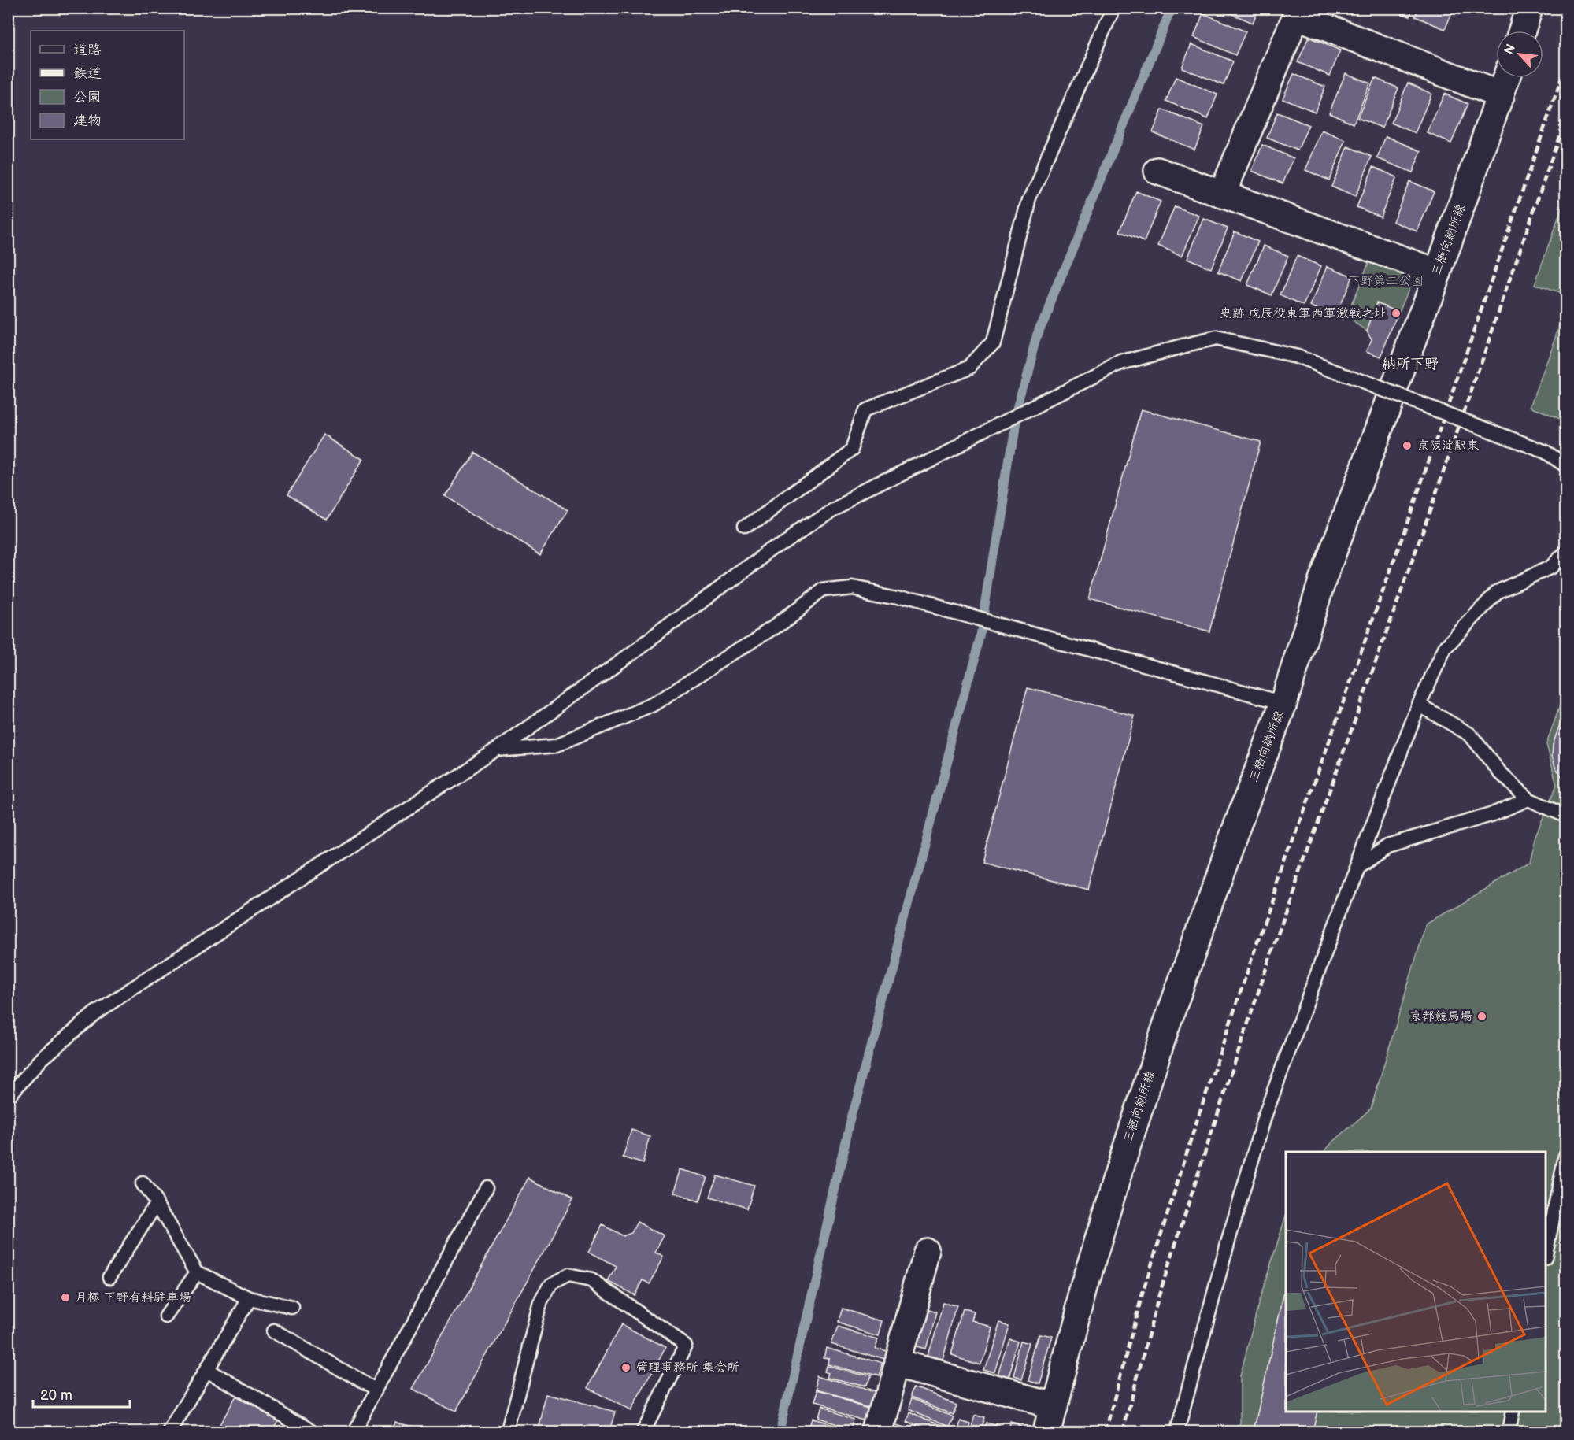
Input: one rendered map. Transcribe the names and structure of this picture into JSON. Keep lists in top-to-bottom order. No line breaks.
{"streets":{"main road":["三栖向納所線"]},"districts":["納所下野"],"parks":["下野第二公園"],"places":["史跡 戊辰役東軍西軍激戦之址","京阪淀駅東","京都競馬場","月極 下野有料駐車場","管理事務所 集会所"],"legend":["道路","鉄道","公園","建物"],"scale_bar":"20 m","north":"top left"}
